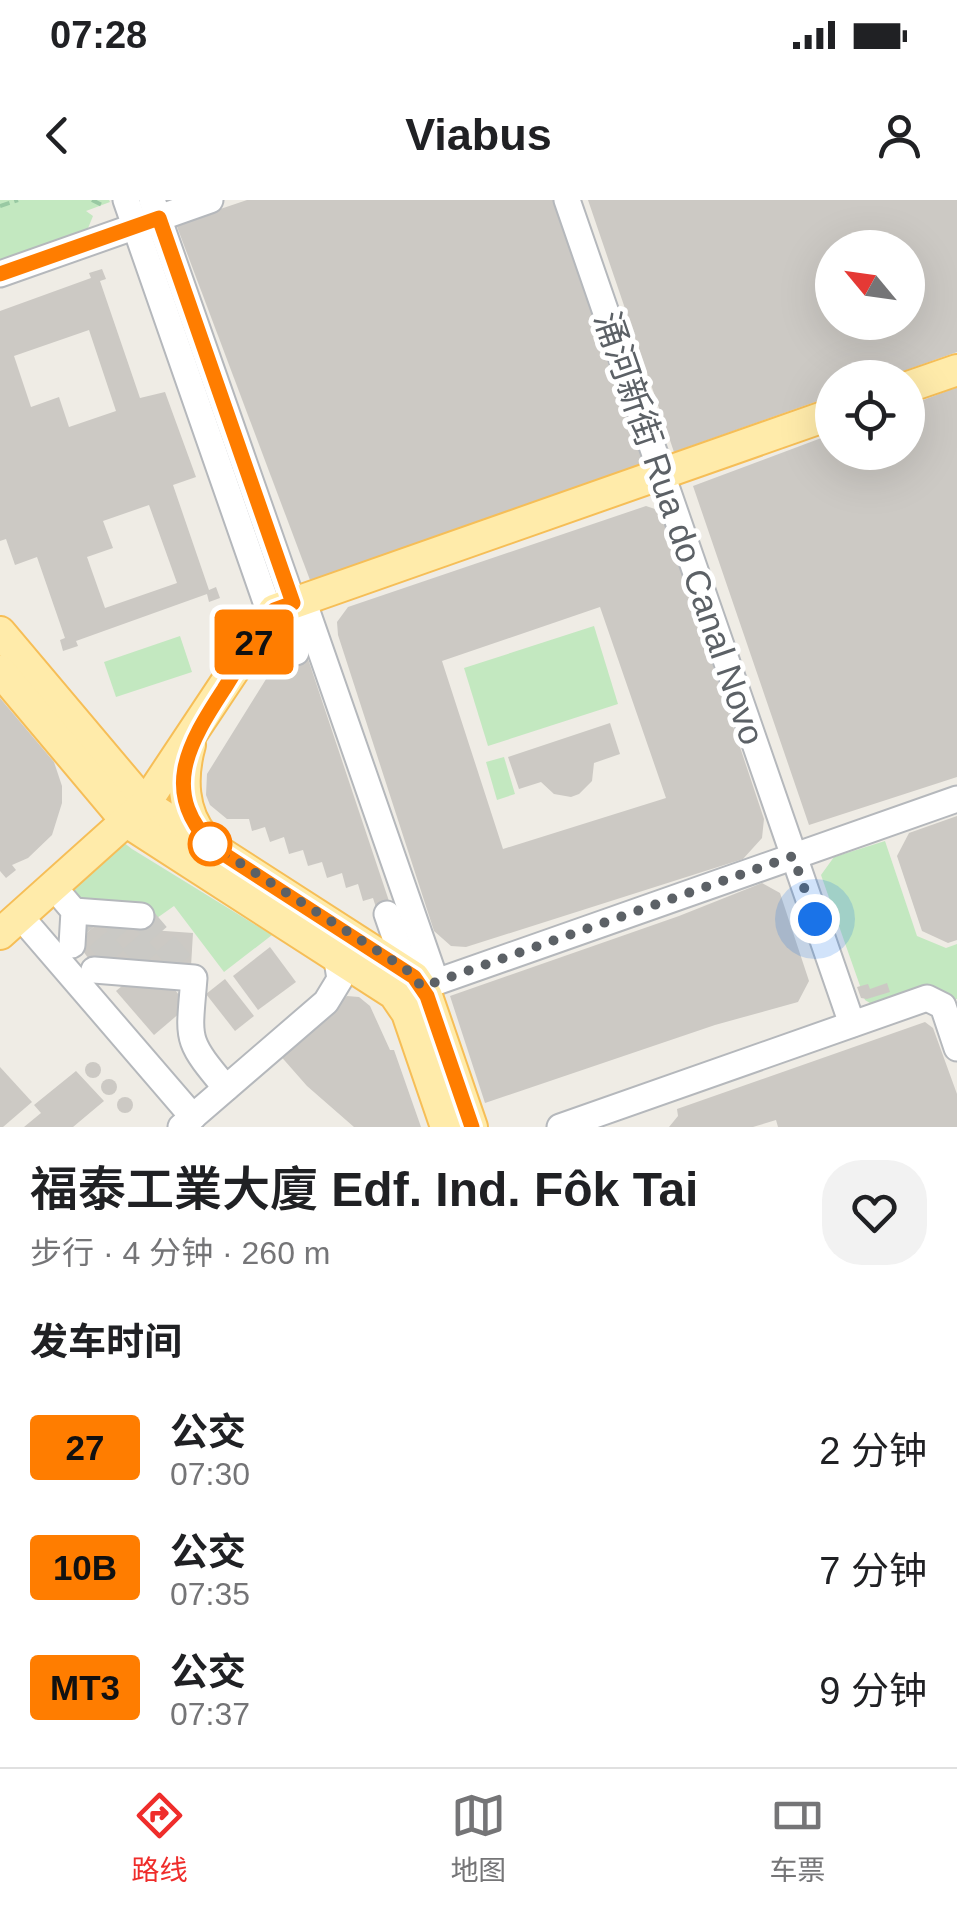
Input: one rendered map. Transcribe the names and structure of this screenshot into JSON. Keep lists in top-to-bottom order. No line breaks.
{"streets":{"street":["涌河新街 Rua do Canal Novo"]},"lines":["bus line 27"],"north":"top left","page":{"status":"07:28","header":"Viabus","on_map":"27","heading":[["福泰工業大廈 Edf. Ind. Fôk Tai","步行 · 4 分钟 · 260 m"],"发车时间"],"list":[{"mark":"27","name":"公交","note":"07:30","value":"2 分钟"},{"mark":"10B","name":"公交","note":"07:35","value":"7 分钟"},{"mark":"MT3","name":"公交","note":"07:37","value":"9 分钟"}],"tabs":["路线","地图","车票"]}}
